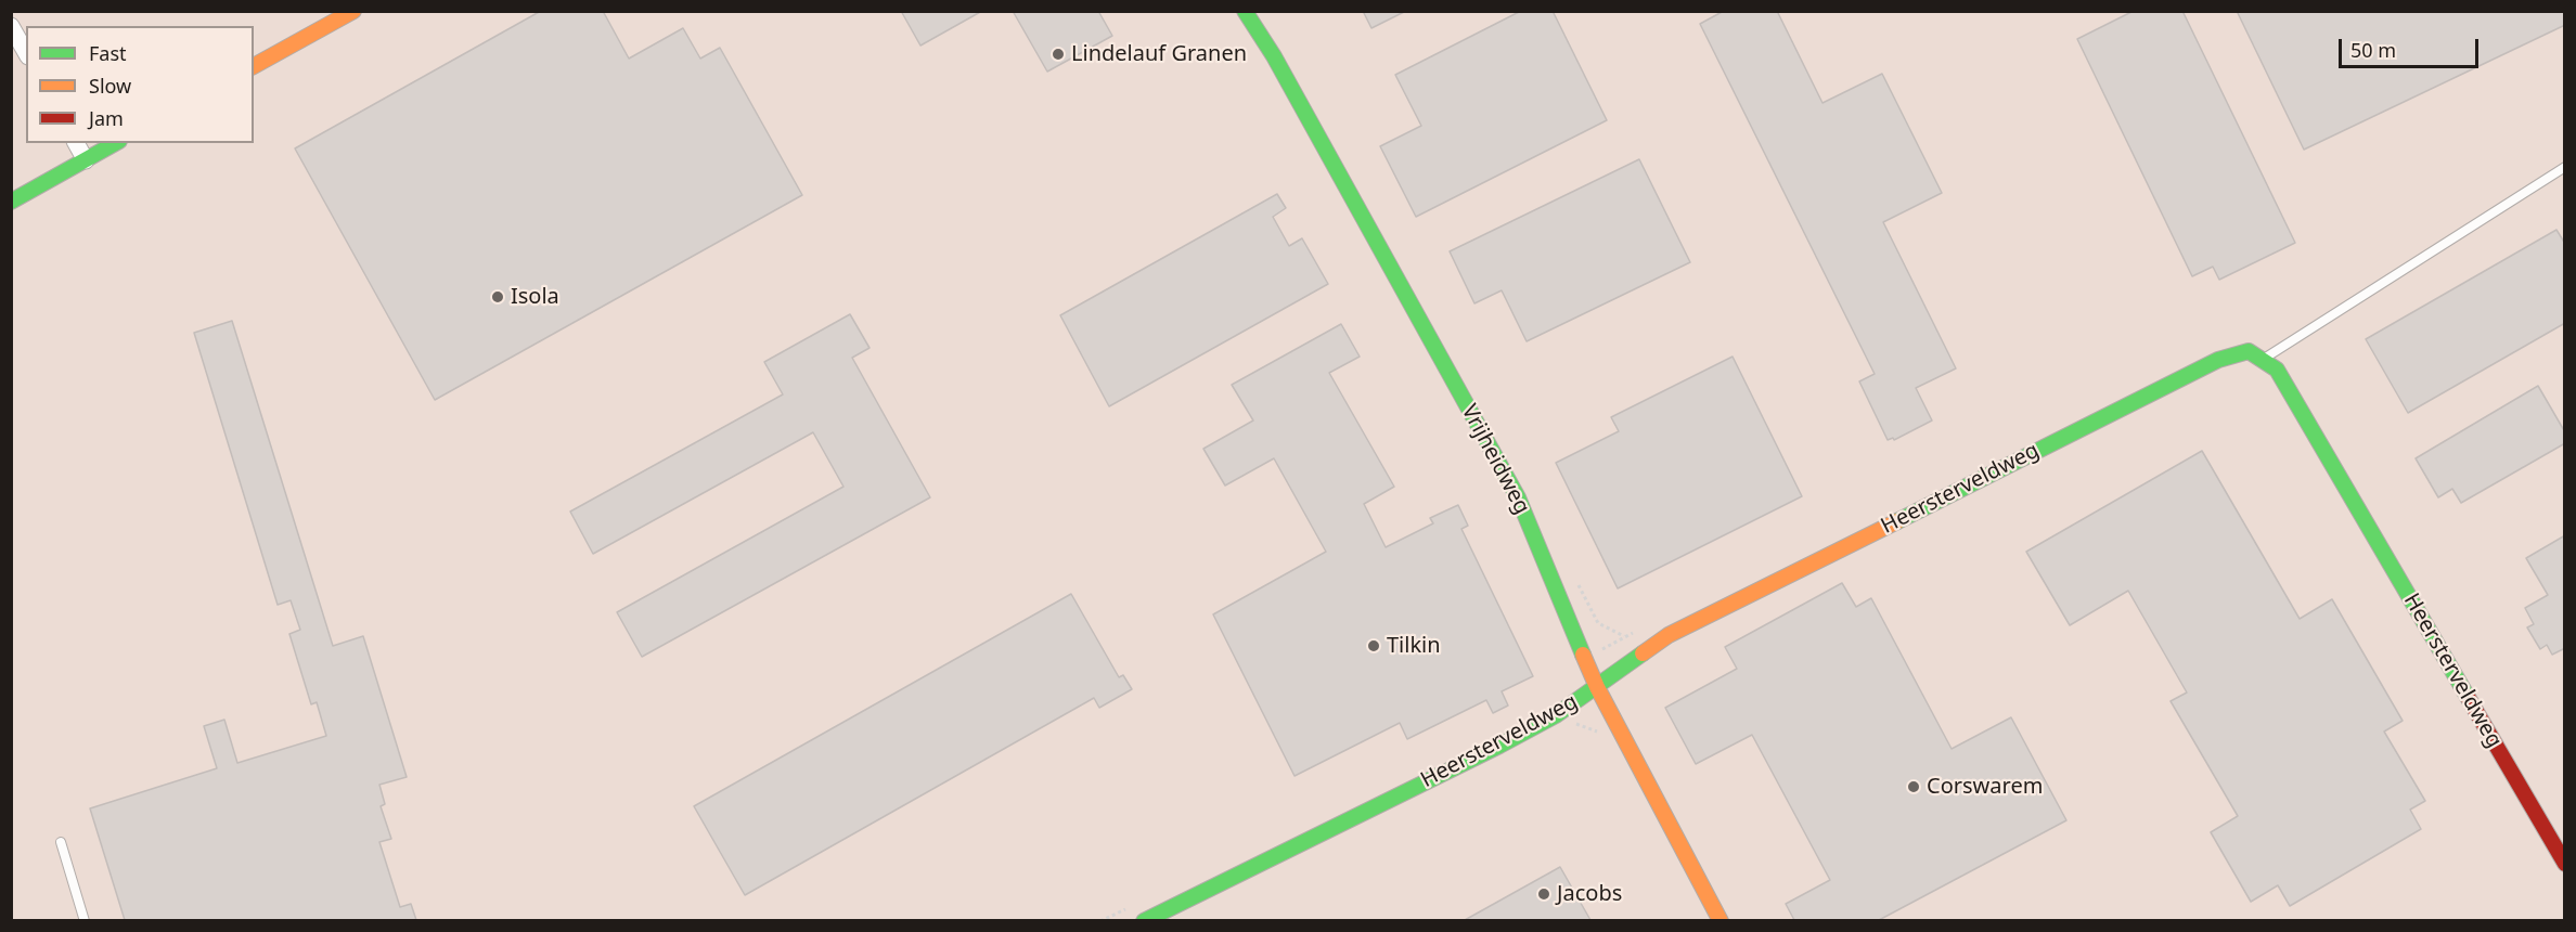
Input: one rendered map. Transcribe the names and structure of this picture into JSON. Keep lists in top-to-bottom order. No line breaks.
{"streets":{"street":["Vrijheidweg","Heersterveldweg"]},"crossings":[["Vrijheidweg","Heersterveldweg"]],"places":["Lindelauf Granen","Isola","Tilkin","Corswarem","Jacobs"],"legend":["Fast","Slow","Jam"],"scale_bar":"50 m"}
